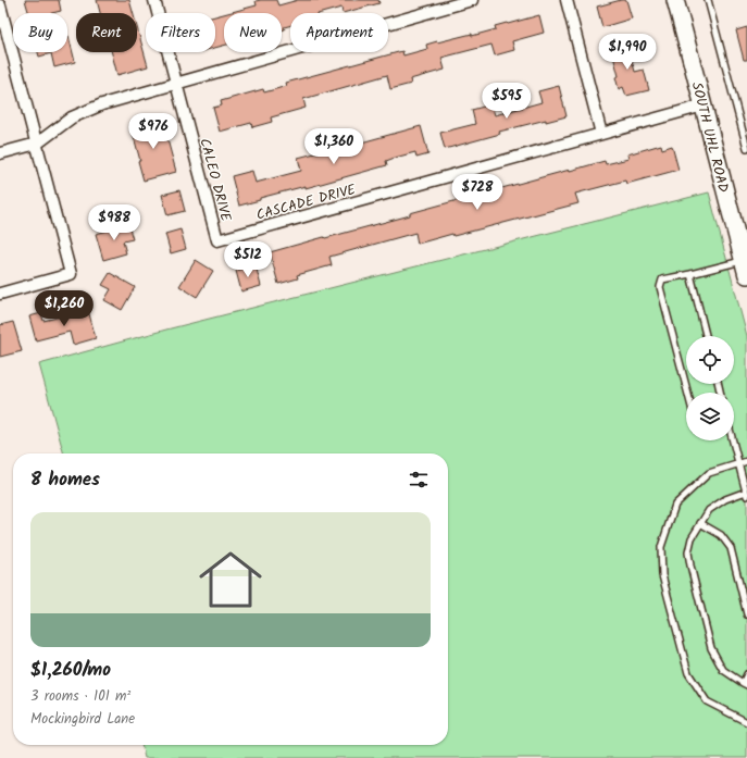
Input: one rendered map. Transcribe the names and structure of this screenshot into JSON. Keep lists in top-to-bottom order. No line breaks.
{"streets":{"main road":["SOUTH UHL ROAD"],"street":["CALEO DRIVE","CASCADE DRIVE"]},"crossings":[["SOUTH UHL ROAD","CASCADE DRIVE"],["CALEO DRIVE","CASCADE DRIVE"]],"page":{"chip":["Buy","Rent","Filters","New","Apartment"],"price":["$1,990","$595","$976","$1,360","$728","$988","$512","$1,260"],"heading":"8 homes","list":[{"name":"$1,260/mo","note":"3 rooms · 101 m² · Mockingbird Lane"}]}}
